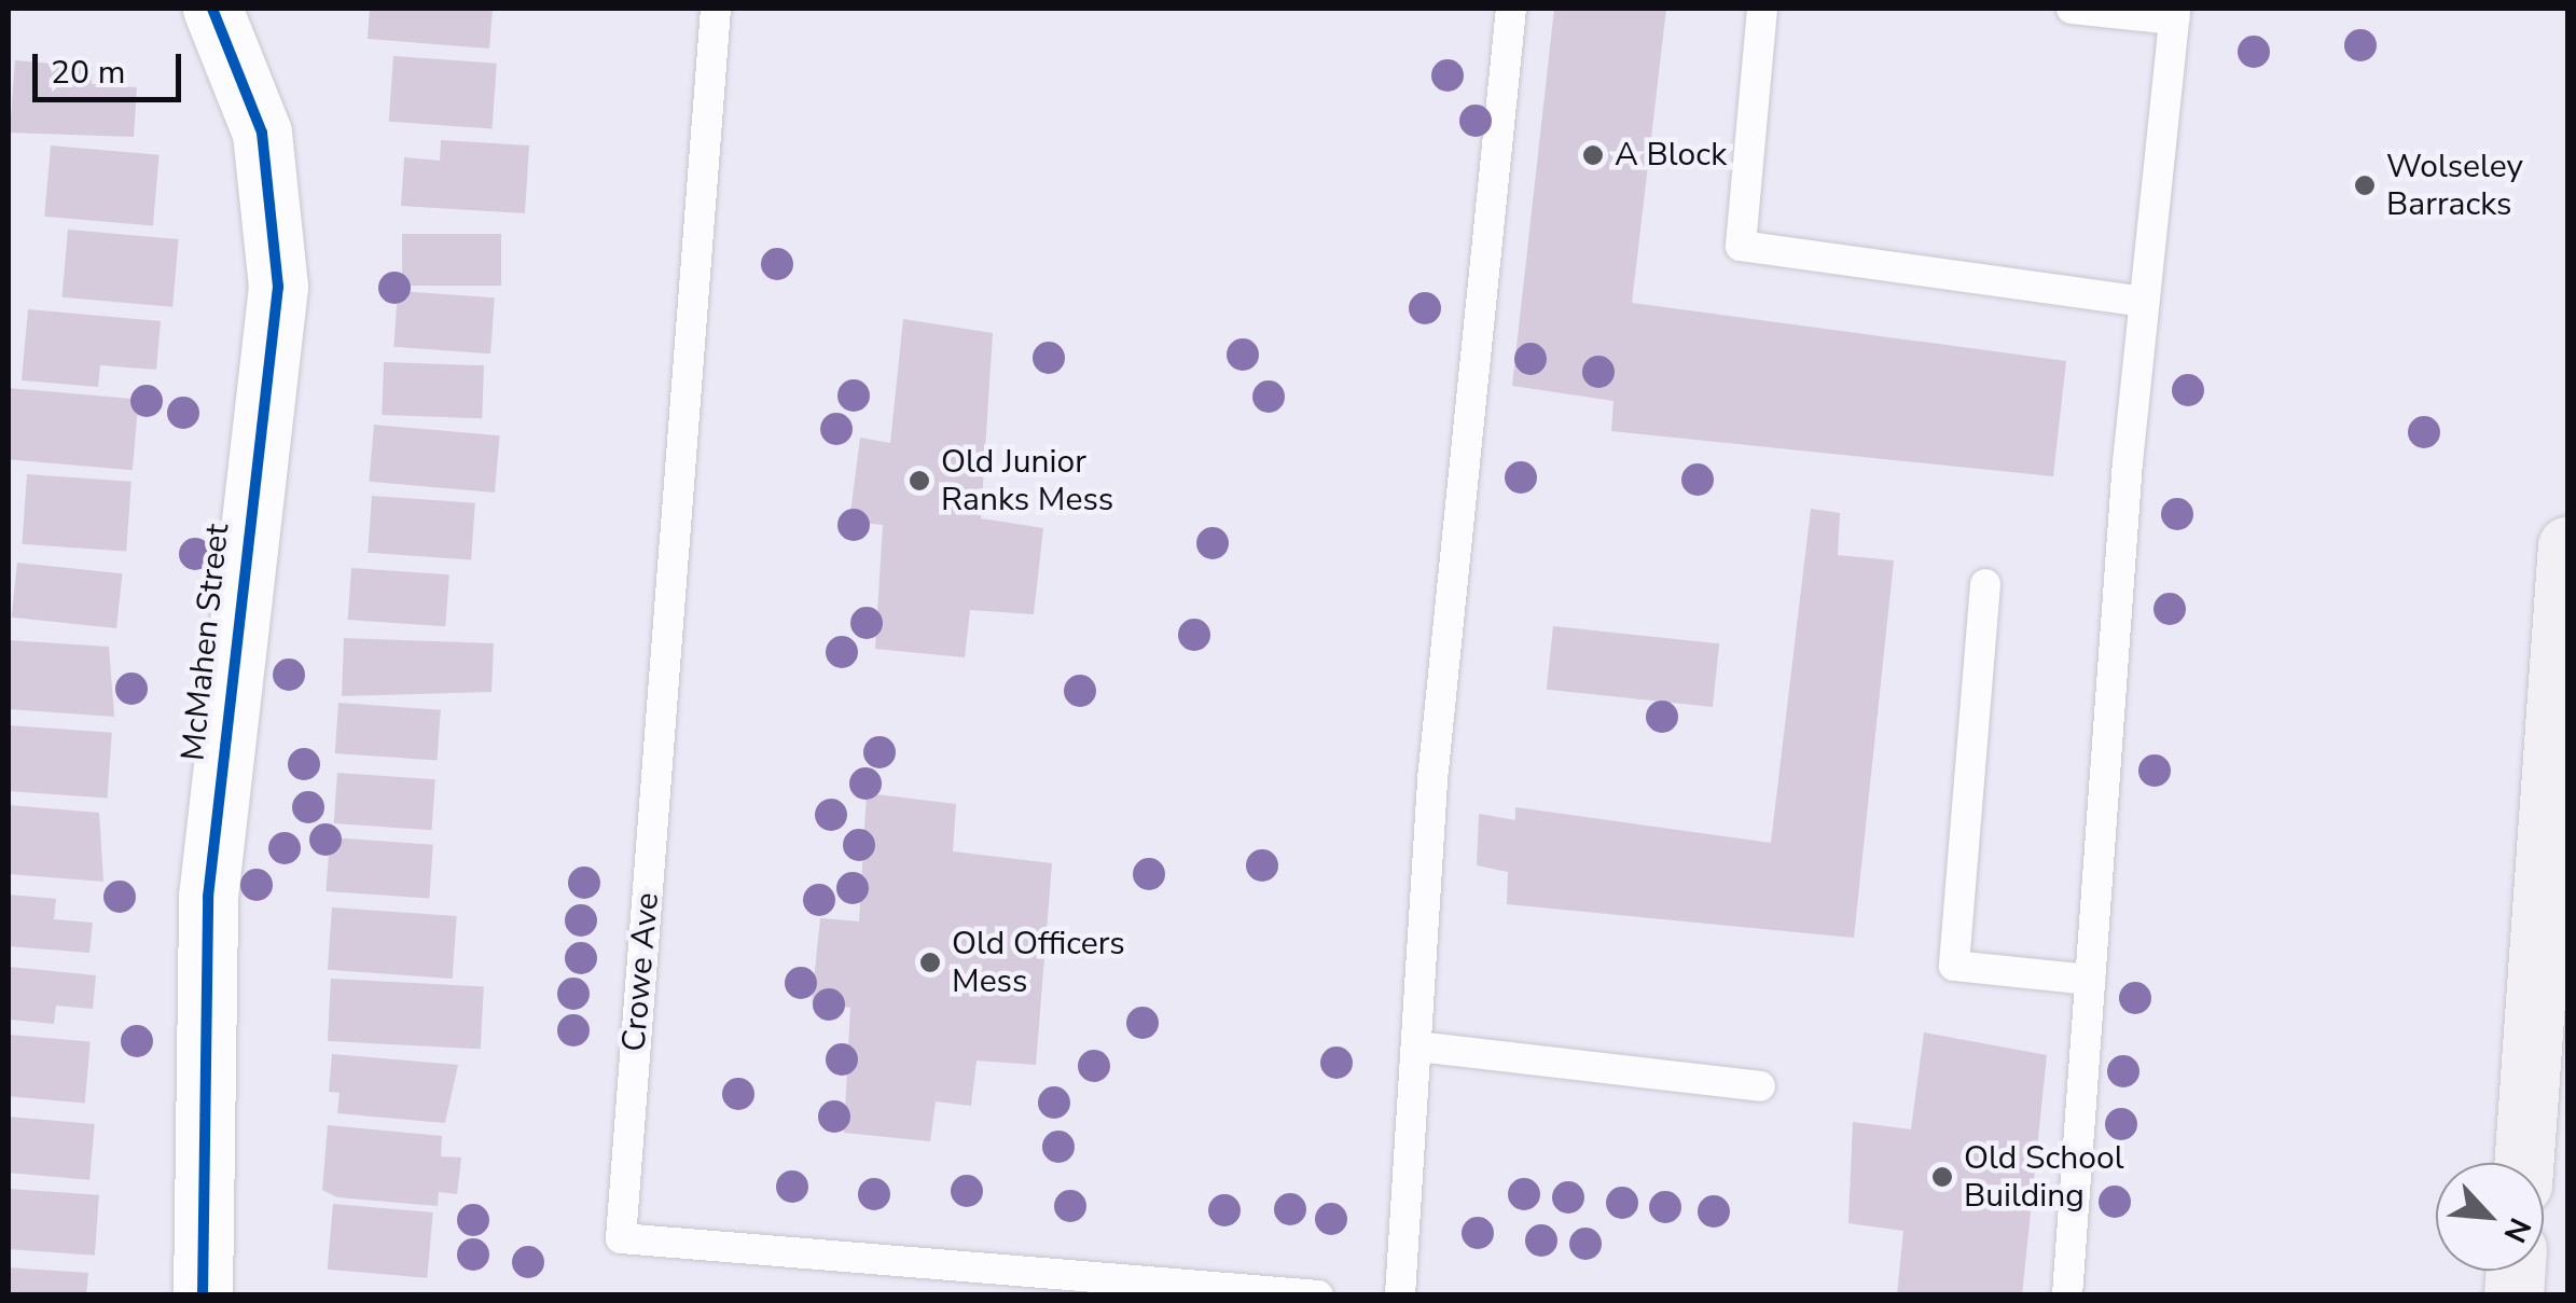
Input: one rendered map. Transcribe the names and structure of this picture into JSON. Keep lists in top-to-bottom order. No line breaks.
{"streets":{"street":["McMahen Street"],"lane":["Crowe Ave"]},"places":["A Block","Wolseley Barracks","Old Junior Ranks Mess","Old Officers Mess","Old School Building"],"scale_bar":"20 m","north":"bottom right"}
